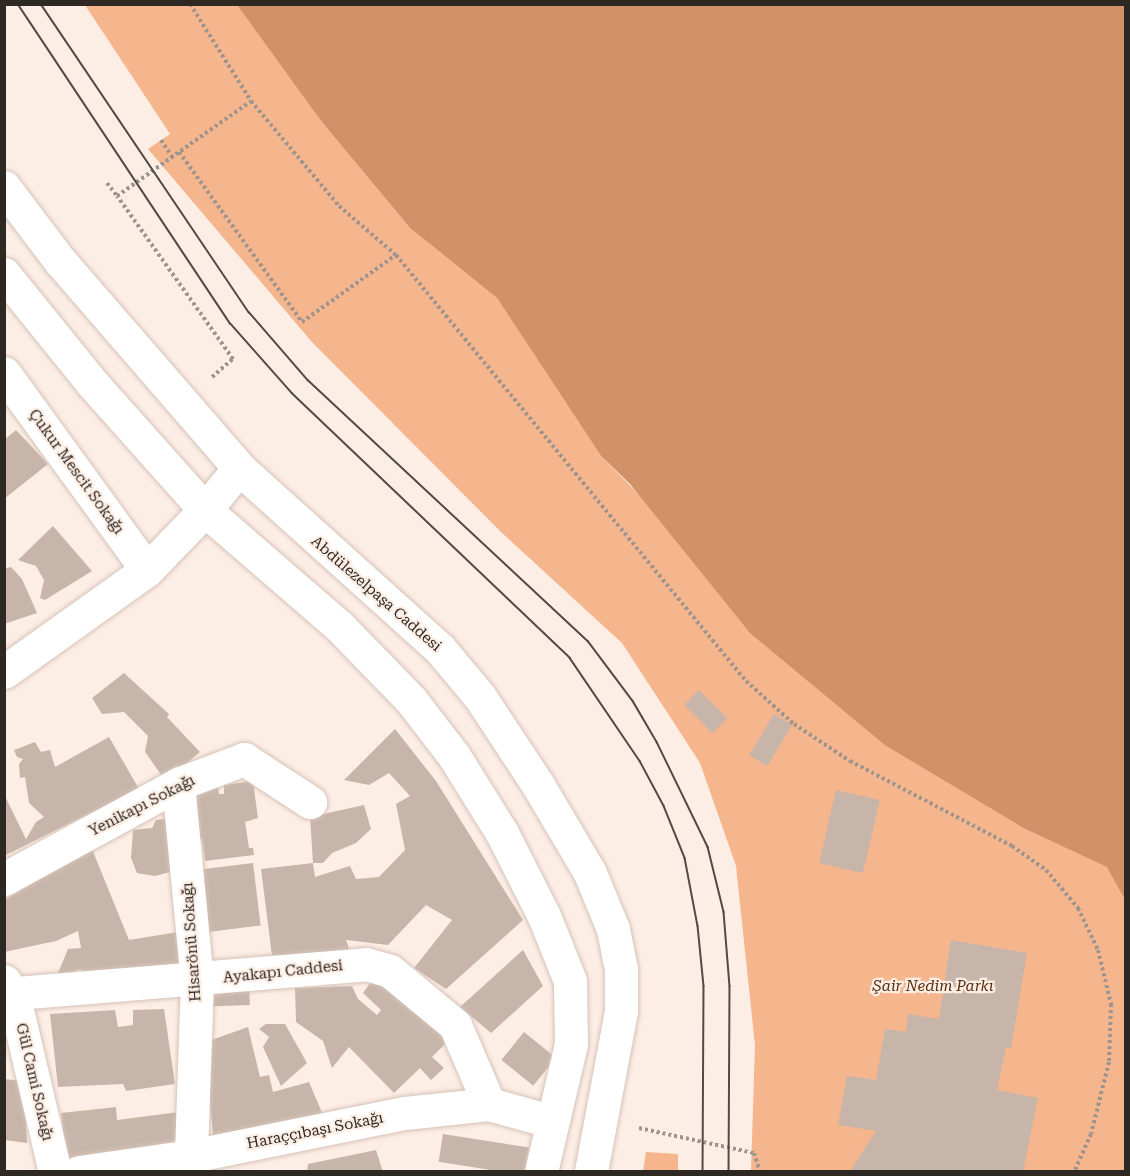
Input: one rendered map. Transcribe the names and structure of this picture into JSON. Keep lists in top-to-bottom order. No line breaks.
{"streets":{"main road":["Çukur Mescit Sokağı","Abdülezelpaşa Caddesi","Yenikapı Sokağı","Hisarönü Sokağı","Ayakapı Caddesi","Gül Cami Sokağı","Haraççıbaşı Sokağı"]},"crossings":[["Yenikapı Sokağı","Hisarönü Sokağı"],["Hisarönü Sokağı","Ayakapı Caddesi"],["Hisarönü Sokağı","Haraççıbaşı Sokağı"],["Ayakapı Caddesi","Gül Cami Sokağı"],["Ayakapı Caddesi","Haraççıbaşı Sokağı"]],"parks":["Şair Nedim Parkı"]}
